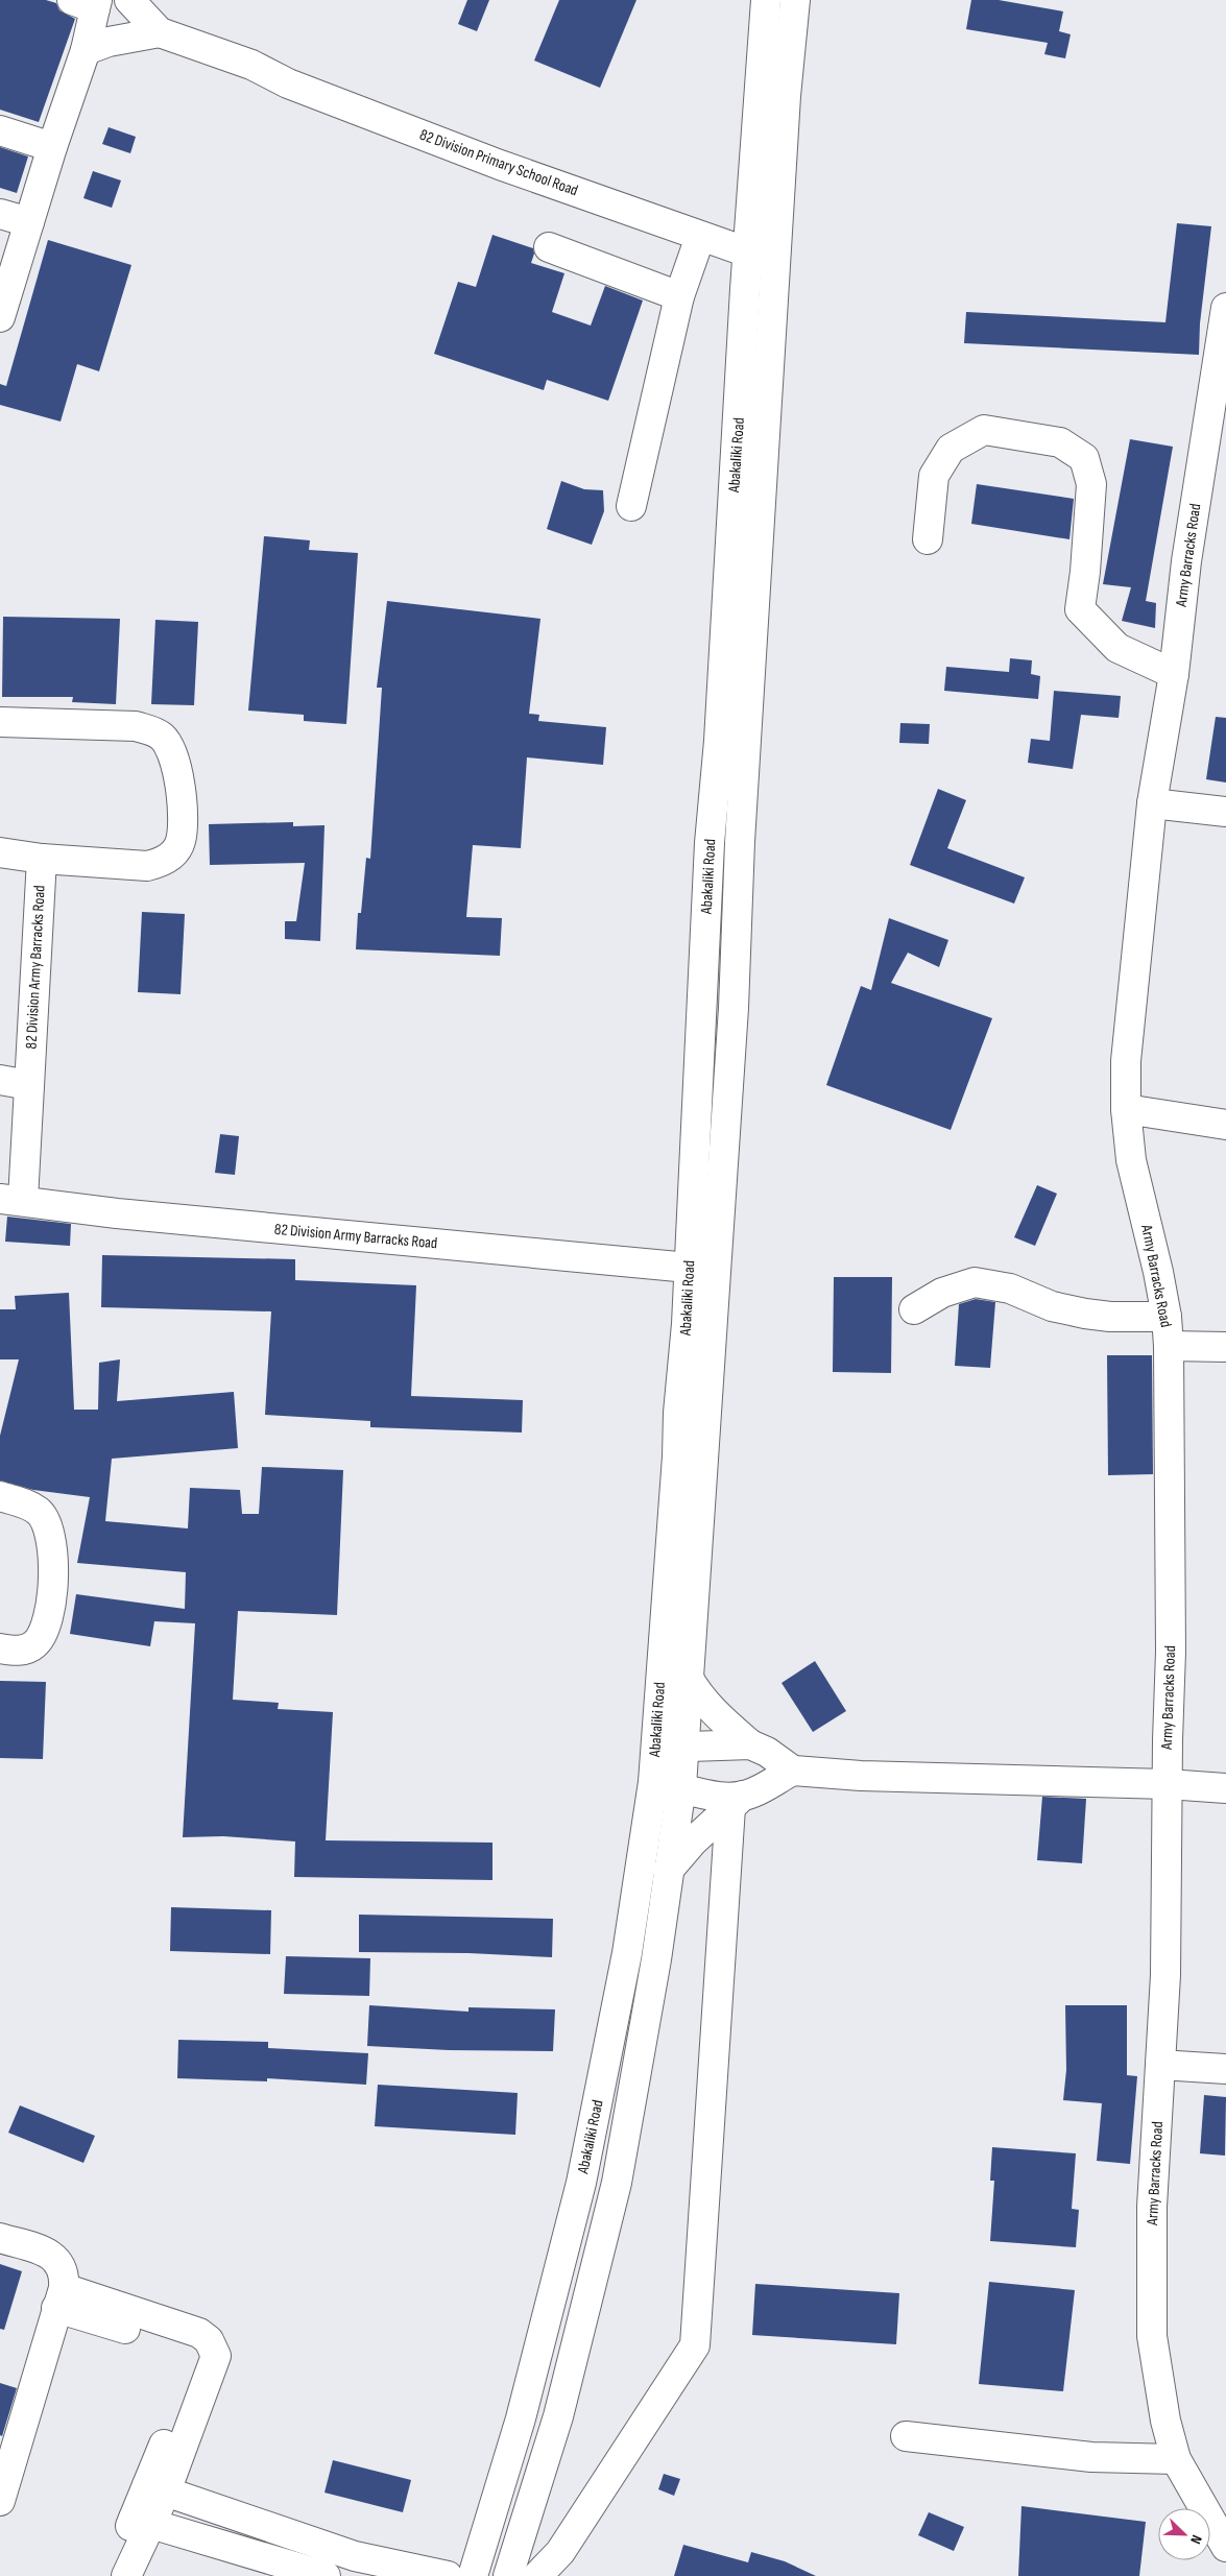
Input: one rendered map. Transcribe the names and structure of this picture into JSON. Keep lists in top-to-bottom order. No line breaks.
{"streets":{"street":["82 Division Primary School Road","Abakaliki Road","Army Barracks Road","82 Division Army Barracks Road"]},"crossings":[["82 Division Primary School Road","Abakaliki Road"],["Abakaliki Road","82 Division Army Barracks Road"]],"north":"bottom right"}
